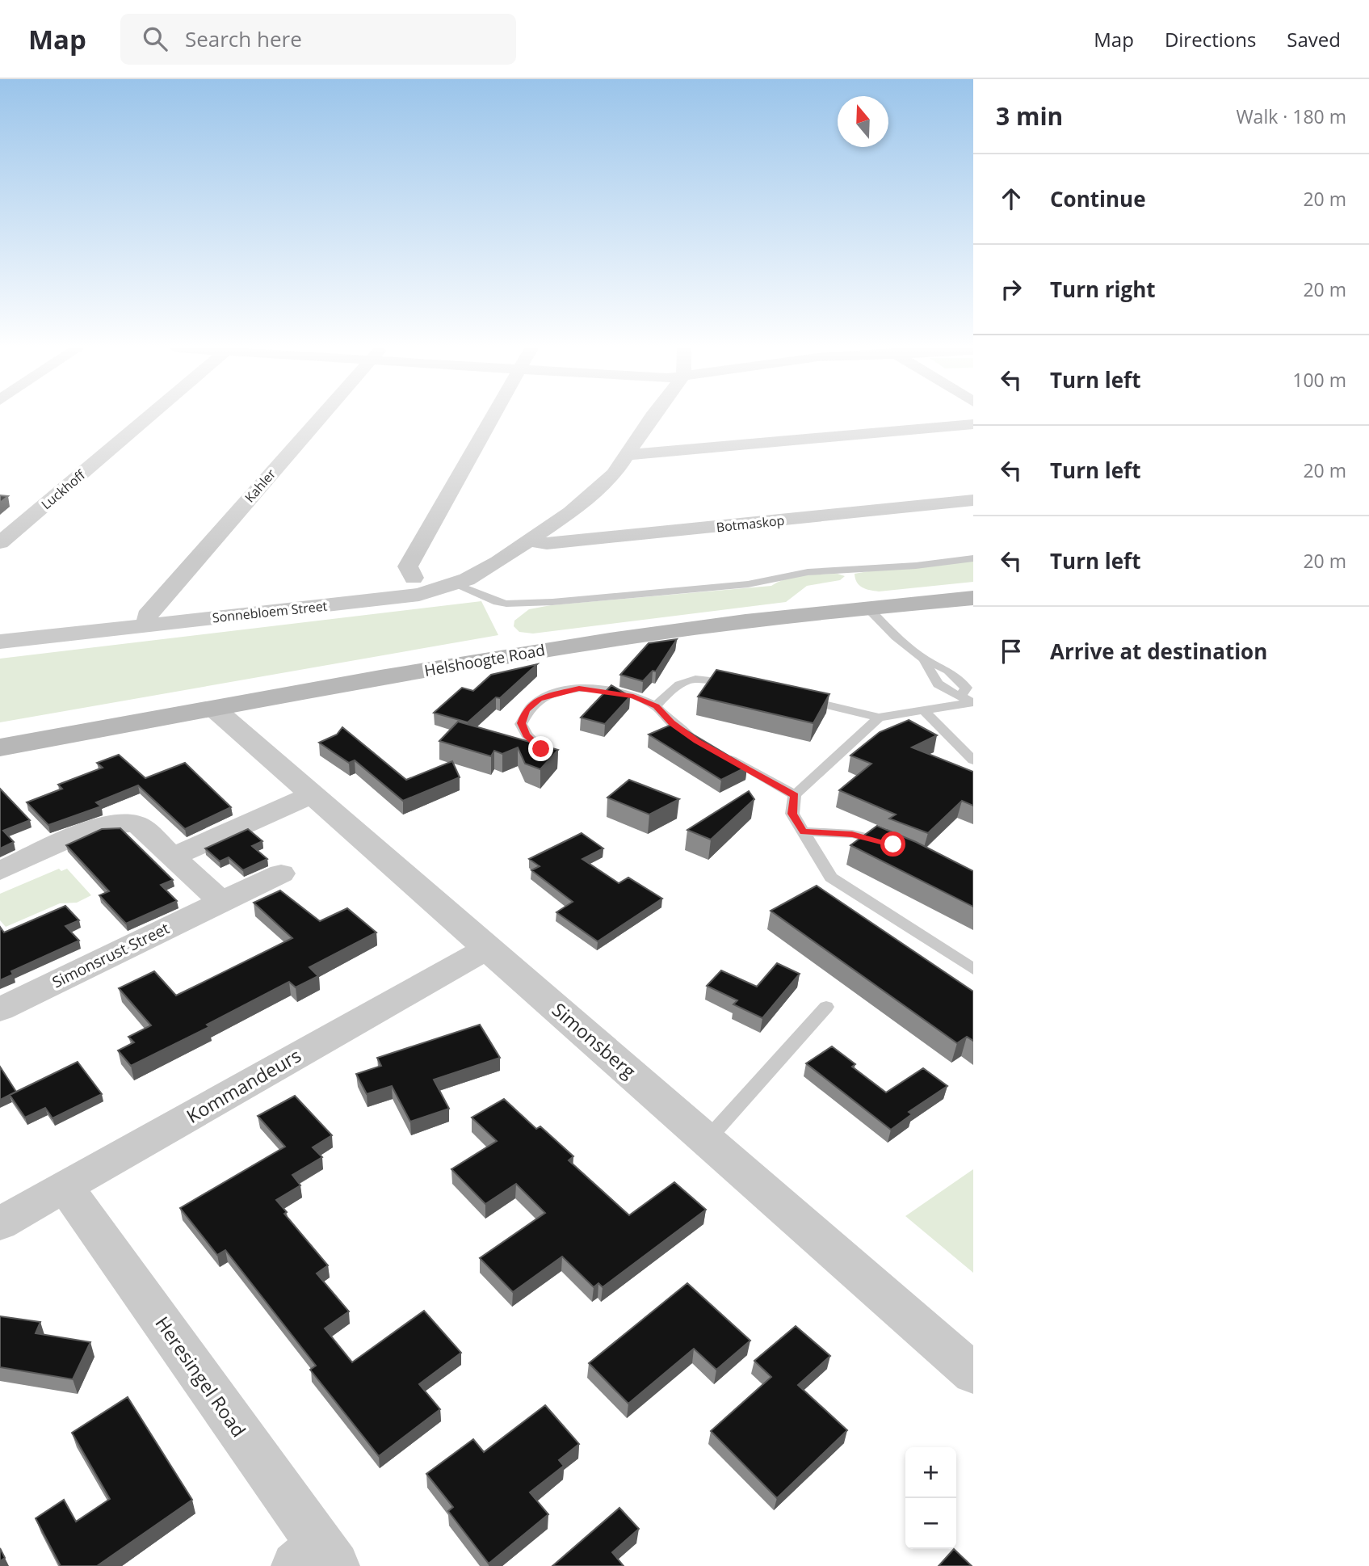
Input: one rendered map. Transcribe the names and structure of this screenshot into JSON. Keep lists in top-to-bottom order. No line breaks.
{"streets":{"main road":["Helshoogte Road"],"street":["Kahler","Luckhoff","Botmaskop","Sonnebloem Street","Simonsrust Street","Simonsberg","Kommandeurs","Heresingel Road"]},"crossings":[["Kahler","Sonnebloem Street"],["Botmaskop","Sonnebloem Street"],["Helshoogte Road","Simonsberg"],["Simonsberg","Kommandeurs"],["Kommandeurs","Heresingel Road"]],"north":"top","page":{"header":"Map","search":"Search here","nav":["Map","Directions","Saved"],"heading":["3 min","Walk · 180 m"],"list":[["Continue","20 m"],["Turn right","20 m"],["Turn left","100 m"],["Turn left","20 m"],["Turn left","20 m"],"Arrive at destination"],"map_buttons":["+","−"]}}
